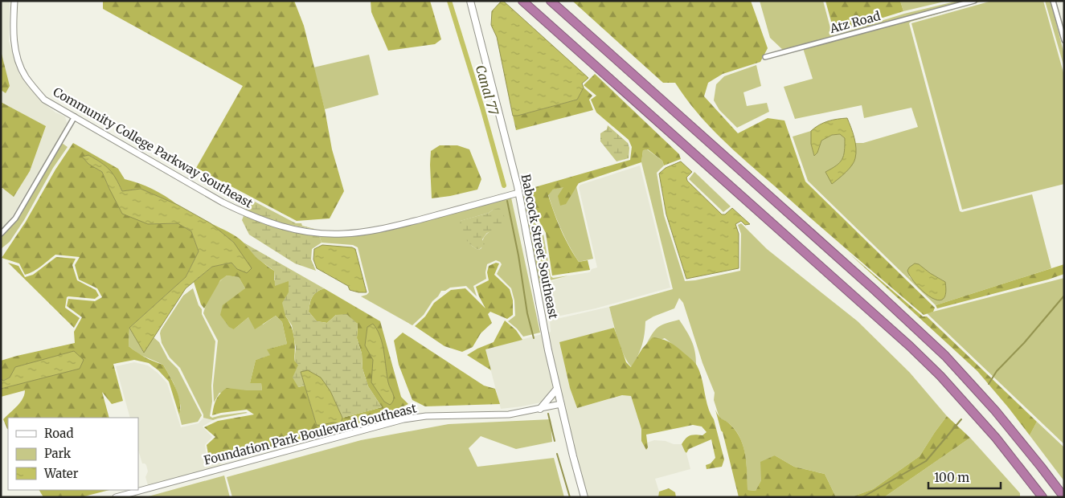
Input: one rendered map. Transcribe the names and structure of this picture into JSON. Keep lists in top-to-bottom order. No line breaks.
{"streets":{"main road":["Babcock Street Southeast"],"street":["Atz Road","Community College Parkway Southeast","Foundation Park Boulevard Southeast"]},"crossings":[["Community College Parkway Southeast","Babcock Street Southeast"],["Babcock Street Southeast","Foundation Park Boulevard Southeast"]],"water":["Canal 77"],"legend":["Road","Park","Water"],"scale_bar":"100 m"}
